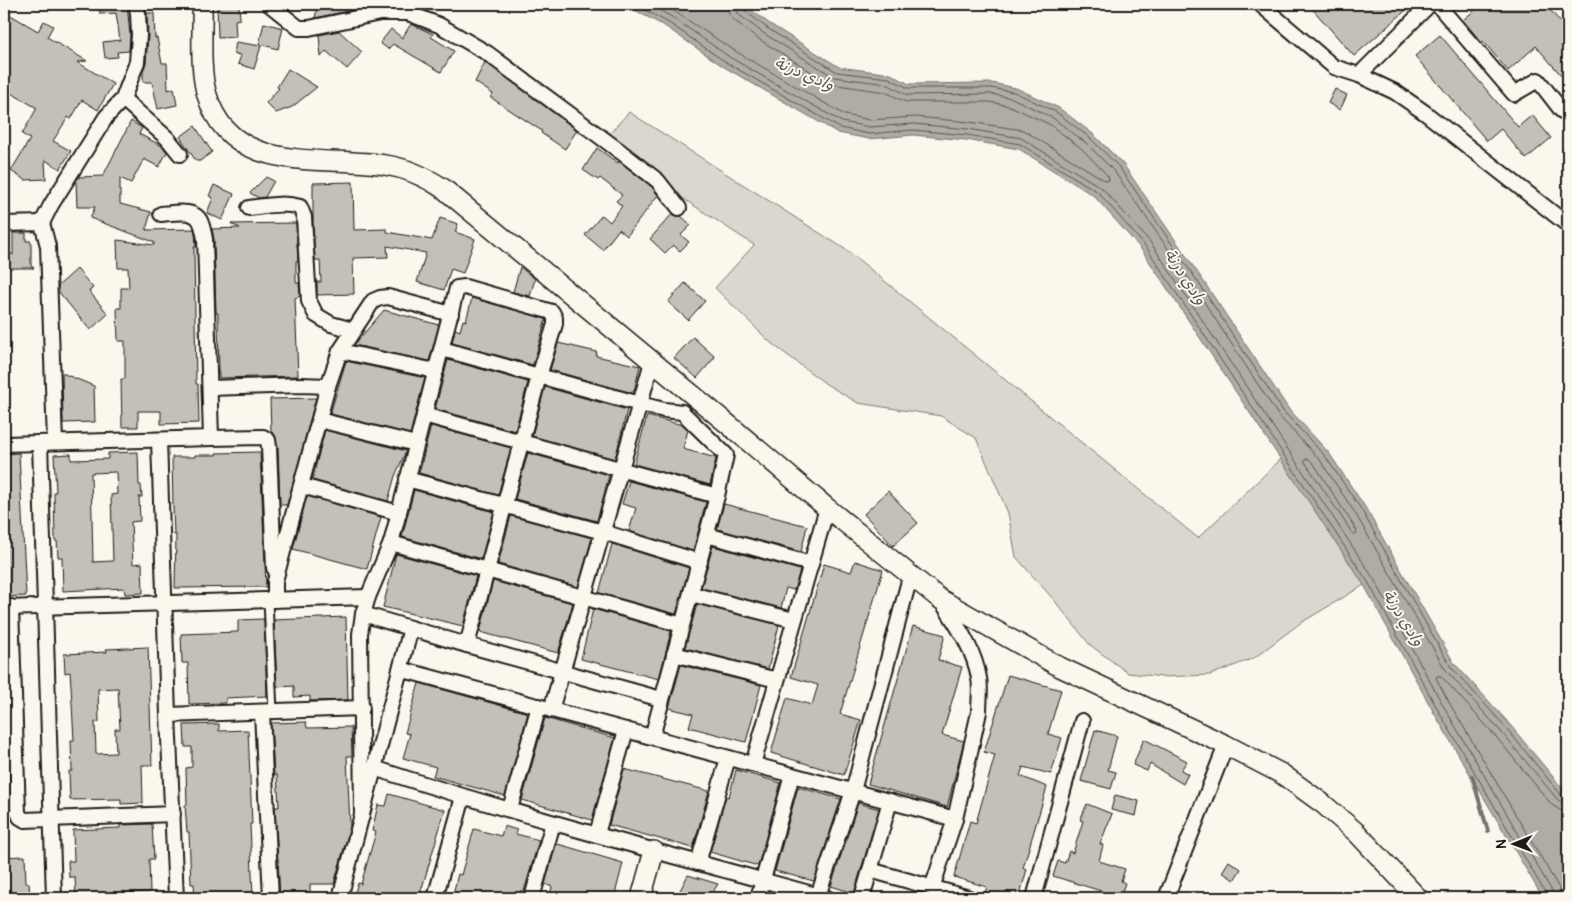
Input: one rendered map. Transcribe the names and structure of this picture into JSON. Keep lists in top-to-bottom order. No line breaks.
{"water":["وادي درنة"],"north":"left"}
